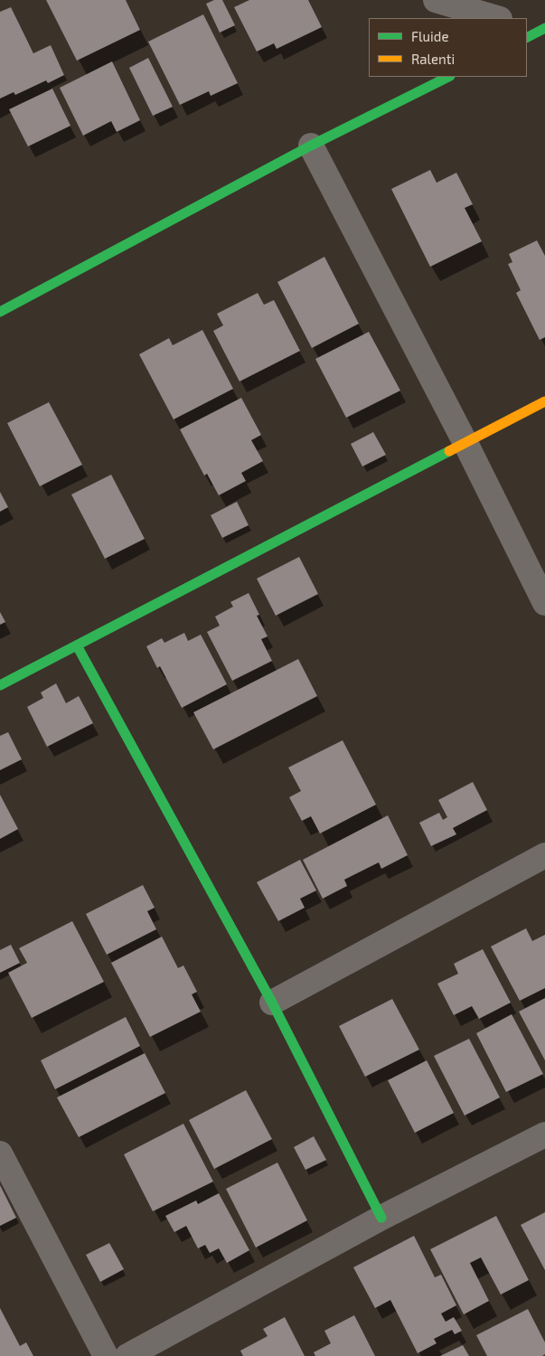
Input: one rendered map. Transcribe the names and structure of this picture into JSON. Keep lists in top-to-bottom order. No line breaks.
{"legend":["Fluide","Ralenti"]}
